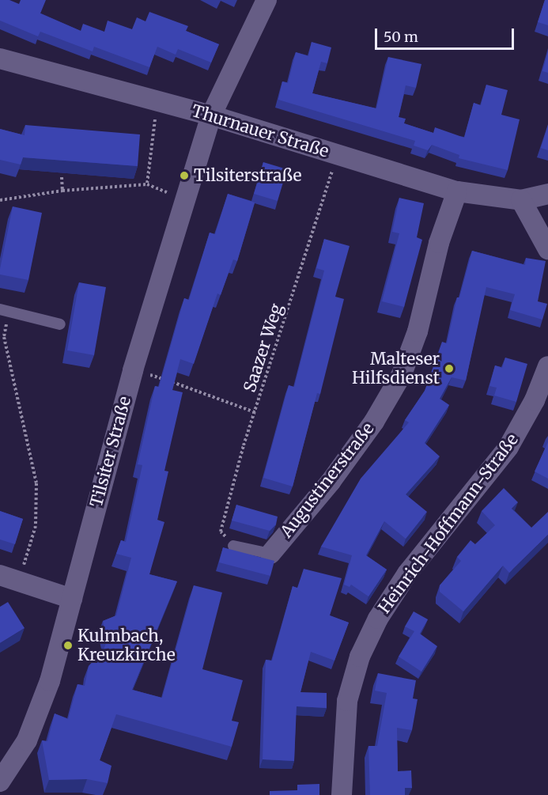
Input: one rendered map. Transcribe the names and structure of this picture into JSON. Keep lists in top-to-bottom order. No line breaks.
{"streets":{"street":["Thurnauer Straße","Tilsiter Straße","Augustinerstraße","Heinrich-Hoffmann-Straße"],"path":["Saazer Weg"]},"crossings":[["Thurnauer Straße","Saazer Weg"],["Thurnauer Straße","Tilsiter Straße"],["Thurnauer Straße","Augustinerstraße"]],"places":["Tilsiterstraße","Malteser Hilfsdienst","Kulmbach, Kreuzkirche"],"scale_bar":"50 m"}
